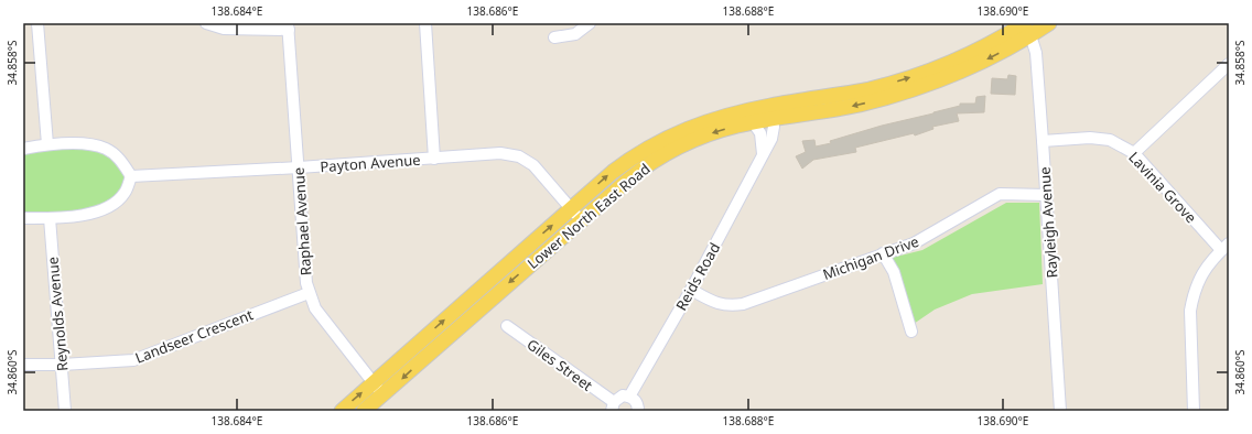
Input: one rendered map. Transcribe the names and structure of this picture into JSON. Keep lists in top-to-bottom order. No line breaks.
{"streets":{"main road":["Lower North East Road"],"street":["Payton Avenue","Lavinia Grove","Raphael Avenue","Rayleigh Avenue","Michigan Drive","Reids Road","Reynolds Avenue","Landseer Crescent","Giles Street"]},"crossings":[["Payton Avenue","Lower North East Road"],["Payton Avenue","Raphael Avenue"],["Lavinia Grove","Rayleigh Avenue"],["Lower North East Road","Raphael Avenue"],["Lower North East Road","Rayleigh Avenue"],["Lower North East Road","Reids Road"],["Raphael Avenue","Landseer Crescent"],["Rayleigh Avenue","Michigan Drive"],["Michigan Drive","Reids Road"],["Reynolds Avenue","Landseer Crescent"]],"coordinates":["138.684°E","138.686°E","138.688°E","138.690°E","34.858°S","34.860°S"]}
